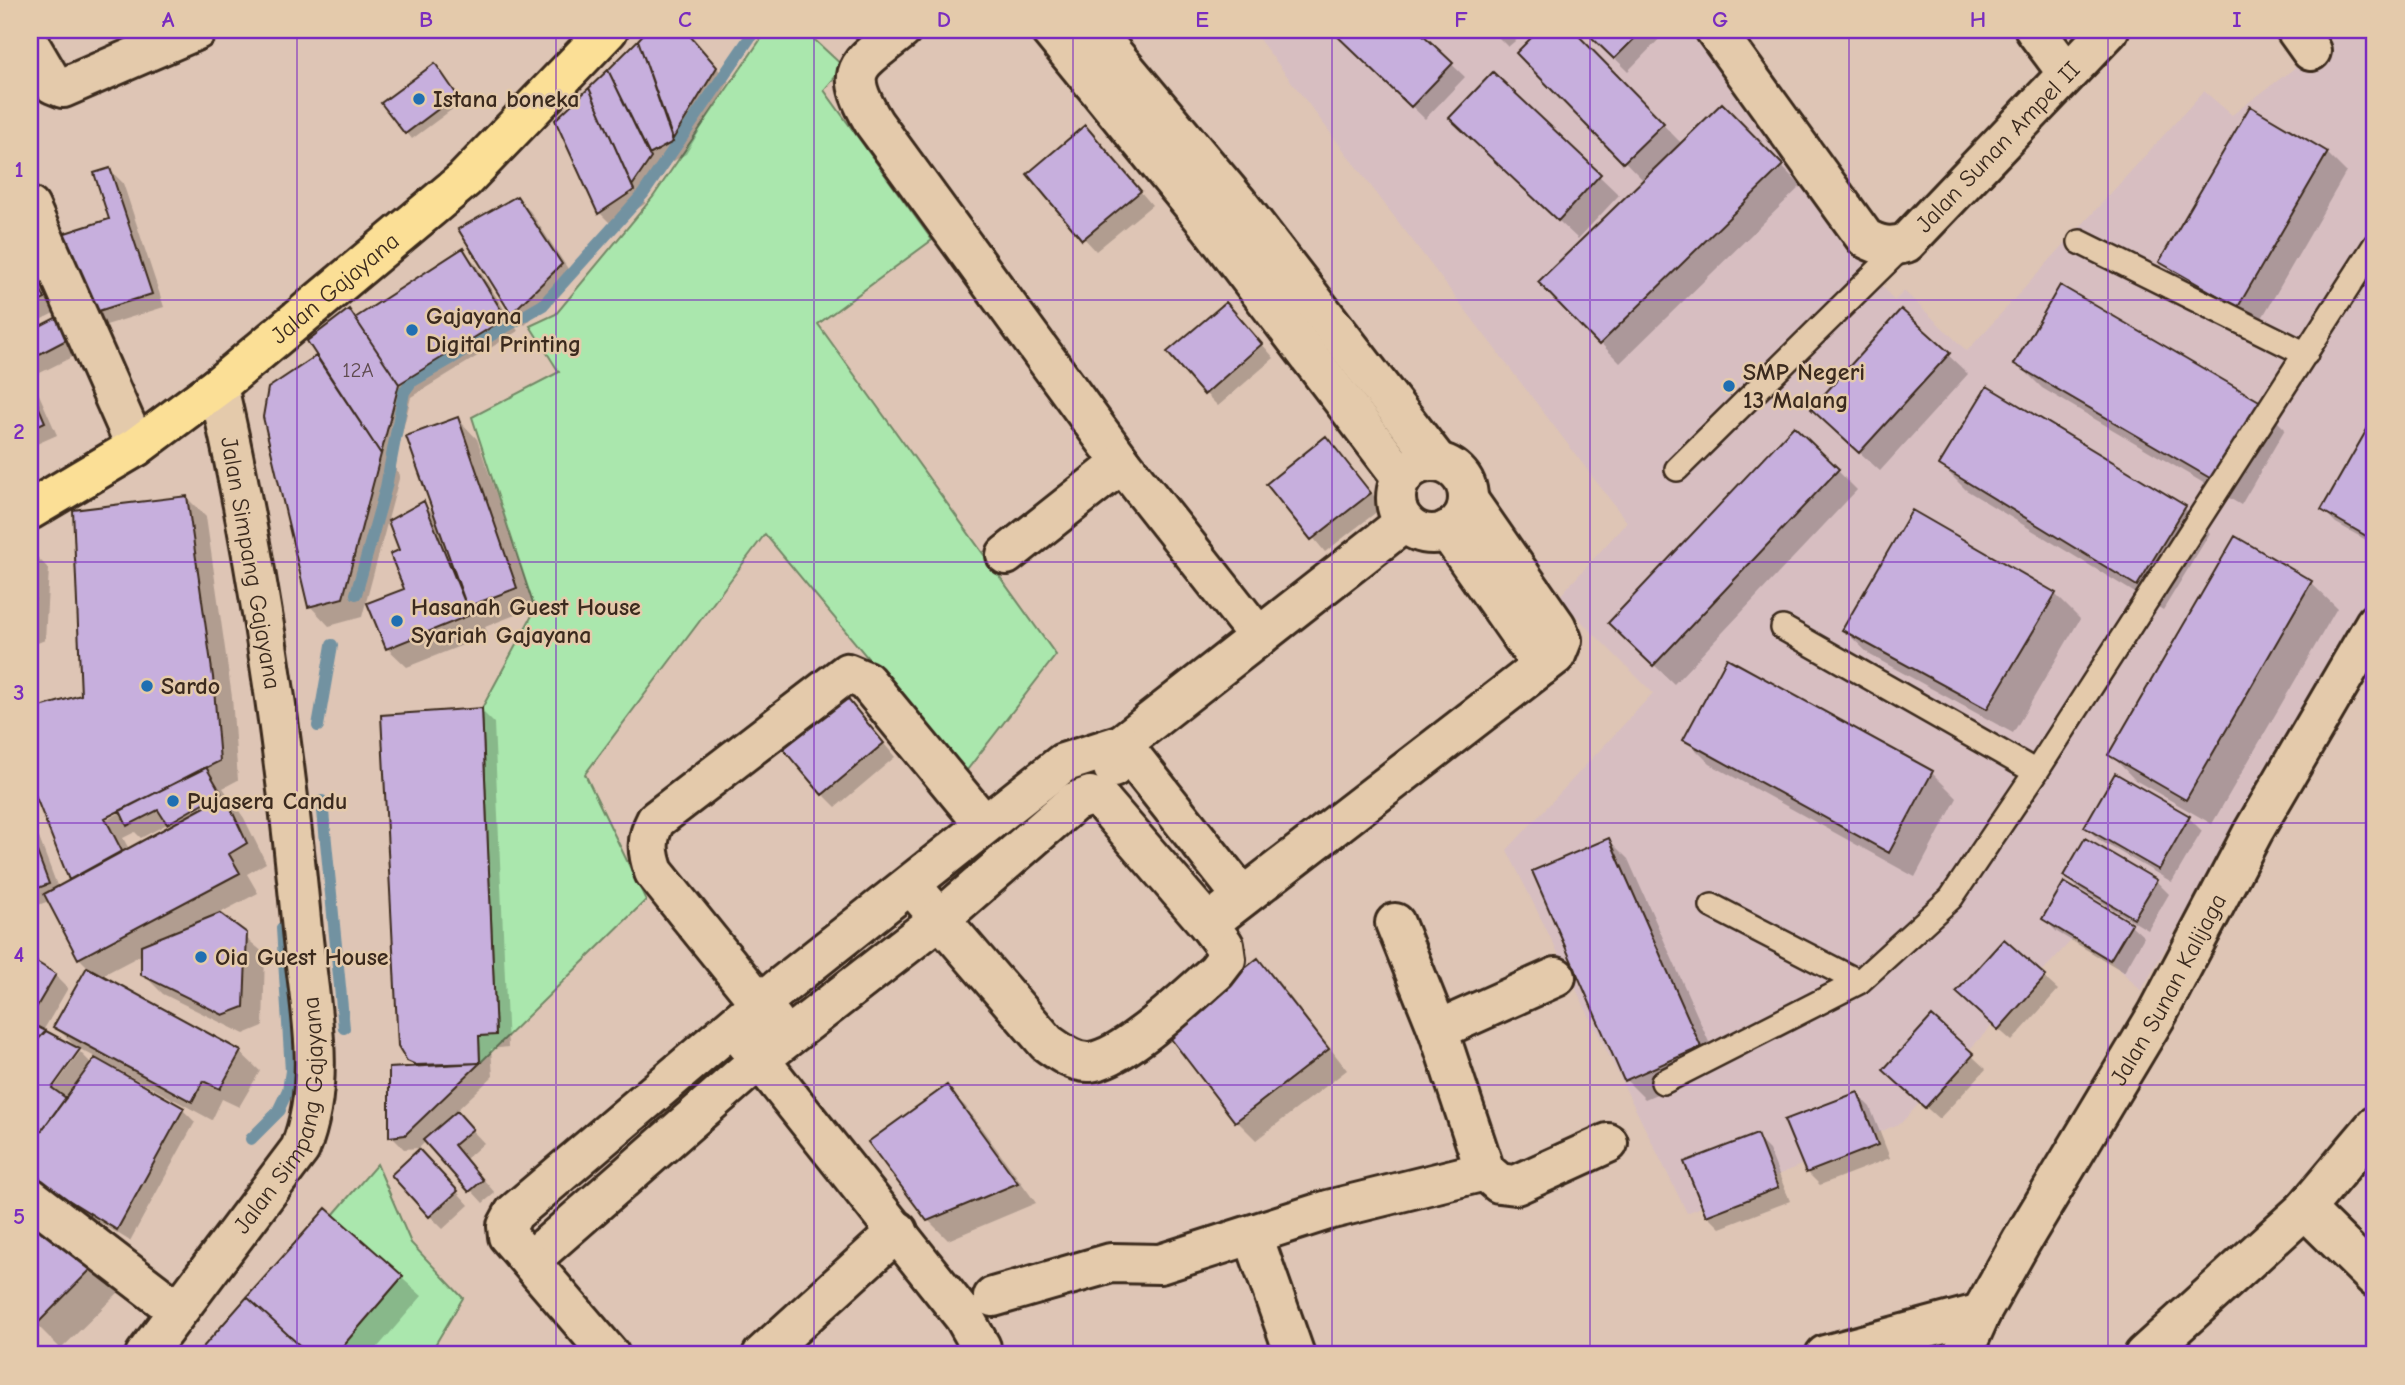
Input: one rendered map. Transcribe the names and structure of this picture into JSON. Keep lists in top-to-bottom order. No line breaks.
{"streets":{"main road":["Jalan Gajayana"],"street":["Jalan Sunan Ampel II","Jalan Simpang Gajayana","Jalan Sunan Kalijaga"]},"crossings":[["Jalan Gajayana","Jalan Simpang Gajayana"]],"places":["Istana boneka","Gajayana Digital Printing","SMP Negeri 13 Malang","Hasanah Guest House Syariah Gajayana","Sardo","Pujasera Candu","Oia Guest House"],"house_numbers":["12A"],"grid":{"columns":["A","B","C","D","E","F","G","H","I"],"rows":["1","2","3","4","5"]}}
